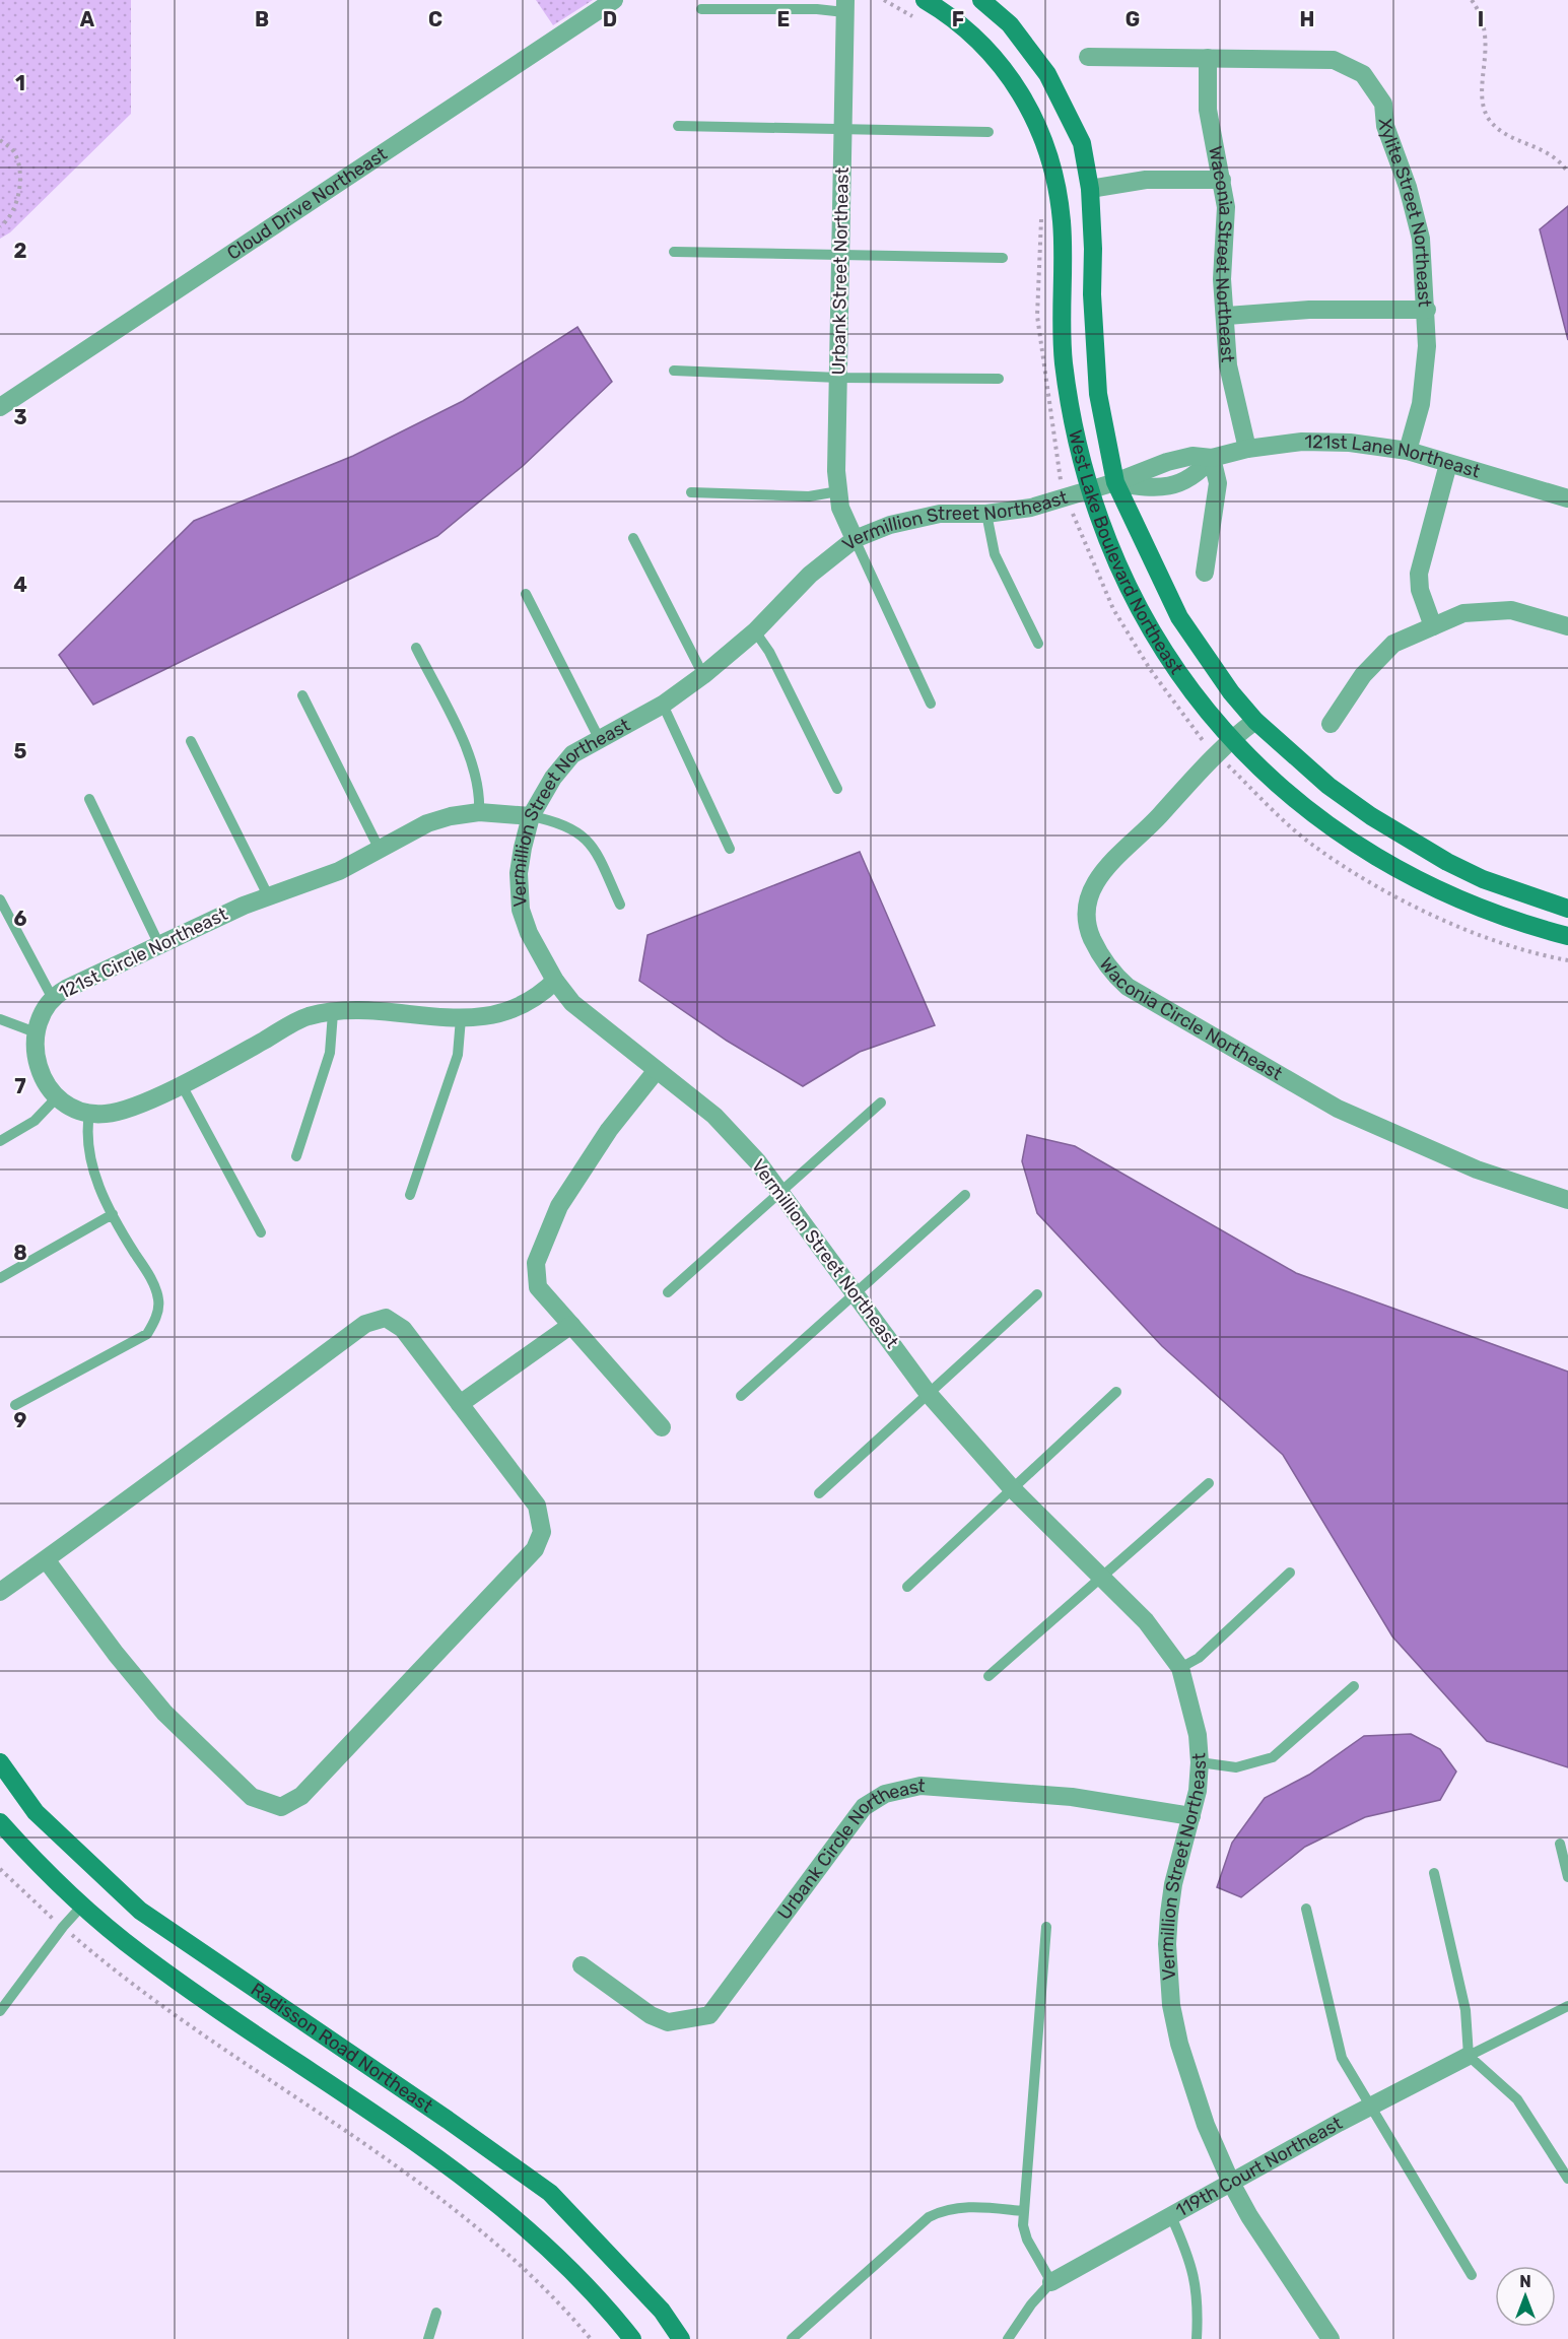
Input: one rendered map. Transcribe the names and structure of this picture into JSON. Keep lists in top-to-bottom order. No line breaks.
{"streets":{"street":["Cloud Drive Northeast","Xylite Street Northeast","Waconia Street Northeast","Urbank Street Northeast","121st Lane Northeast","Vermillion Street Northeast","West Lake Boulevard Northeast","121st Circle Northeast","Waconia Circle Northeast","Urbank Circle Northeast","Radisson Road Northeast","119th Court Northeast"]},"crossings":[["Xylite Street Northeast","Waconia Street Northeast"],["Xylite Street Northeast","121st Lane Northeast"],["Waconia Street Northeast","121st Lane Northeast"],["Urbank Street Northeast","Vermillion Street Northeast"],["121st Lane Northeast","Vermillion Street Northeast"],["121st Lane Northeast","West Lake Boulevard Northeast"],["Vermillion Street Northeast","West Lake Boulevard Northeast"],["Vermillion Street Northeast","121st Circle Northeast"],["Vermillion Street Northeast","Urbank Circle Northeast"],["Vermillion Street Northeast","119th Court Northeast"],["West Lake Boulevard Northeast","Waconia Circle Northeast"]],"north":"top","grid":{"columns":["A","B","C","D","E","F","G","H","I"],"rows":["1","2","3","4","5","6","7","8","9"]}}
